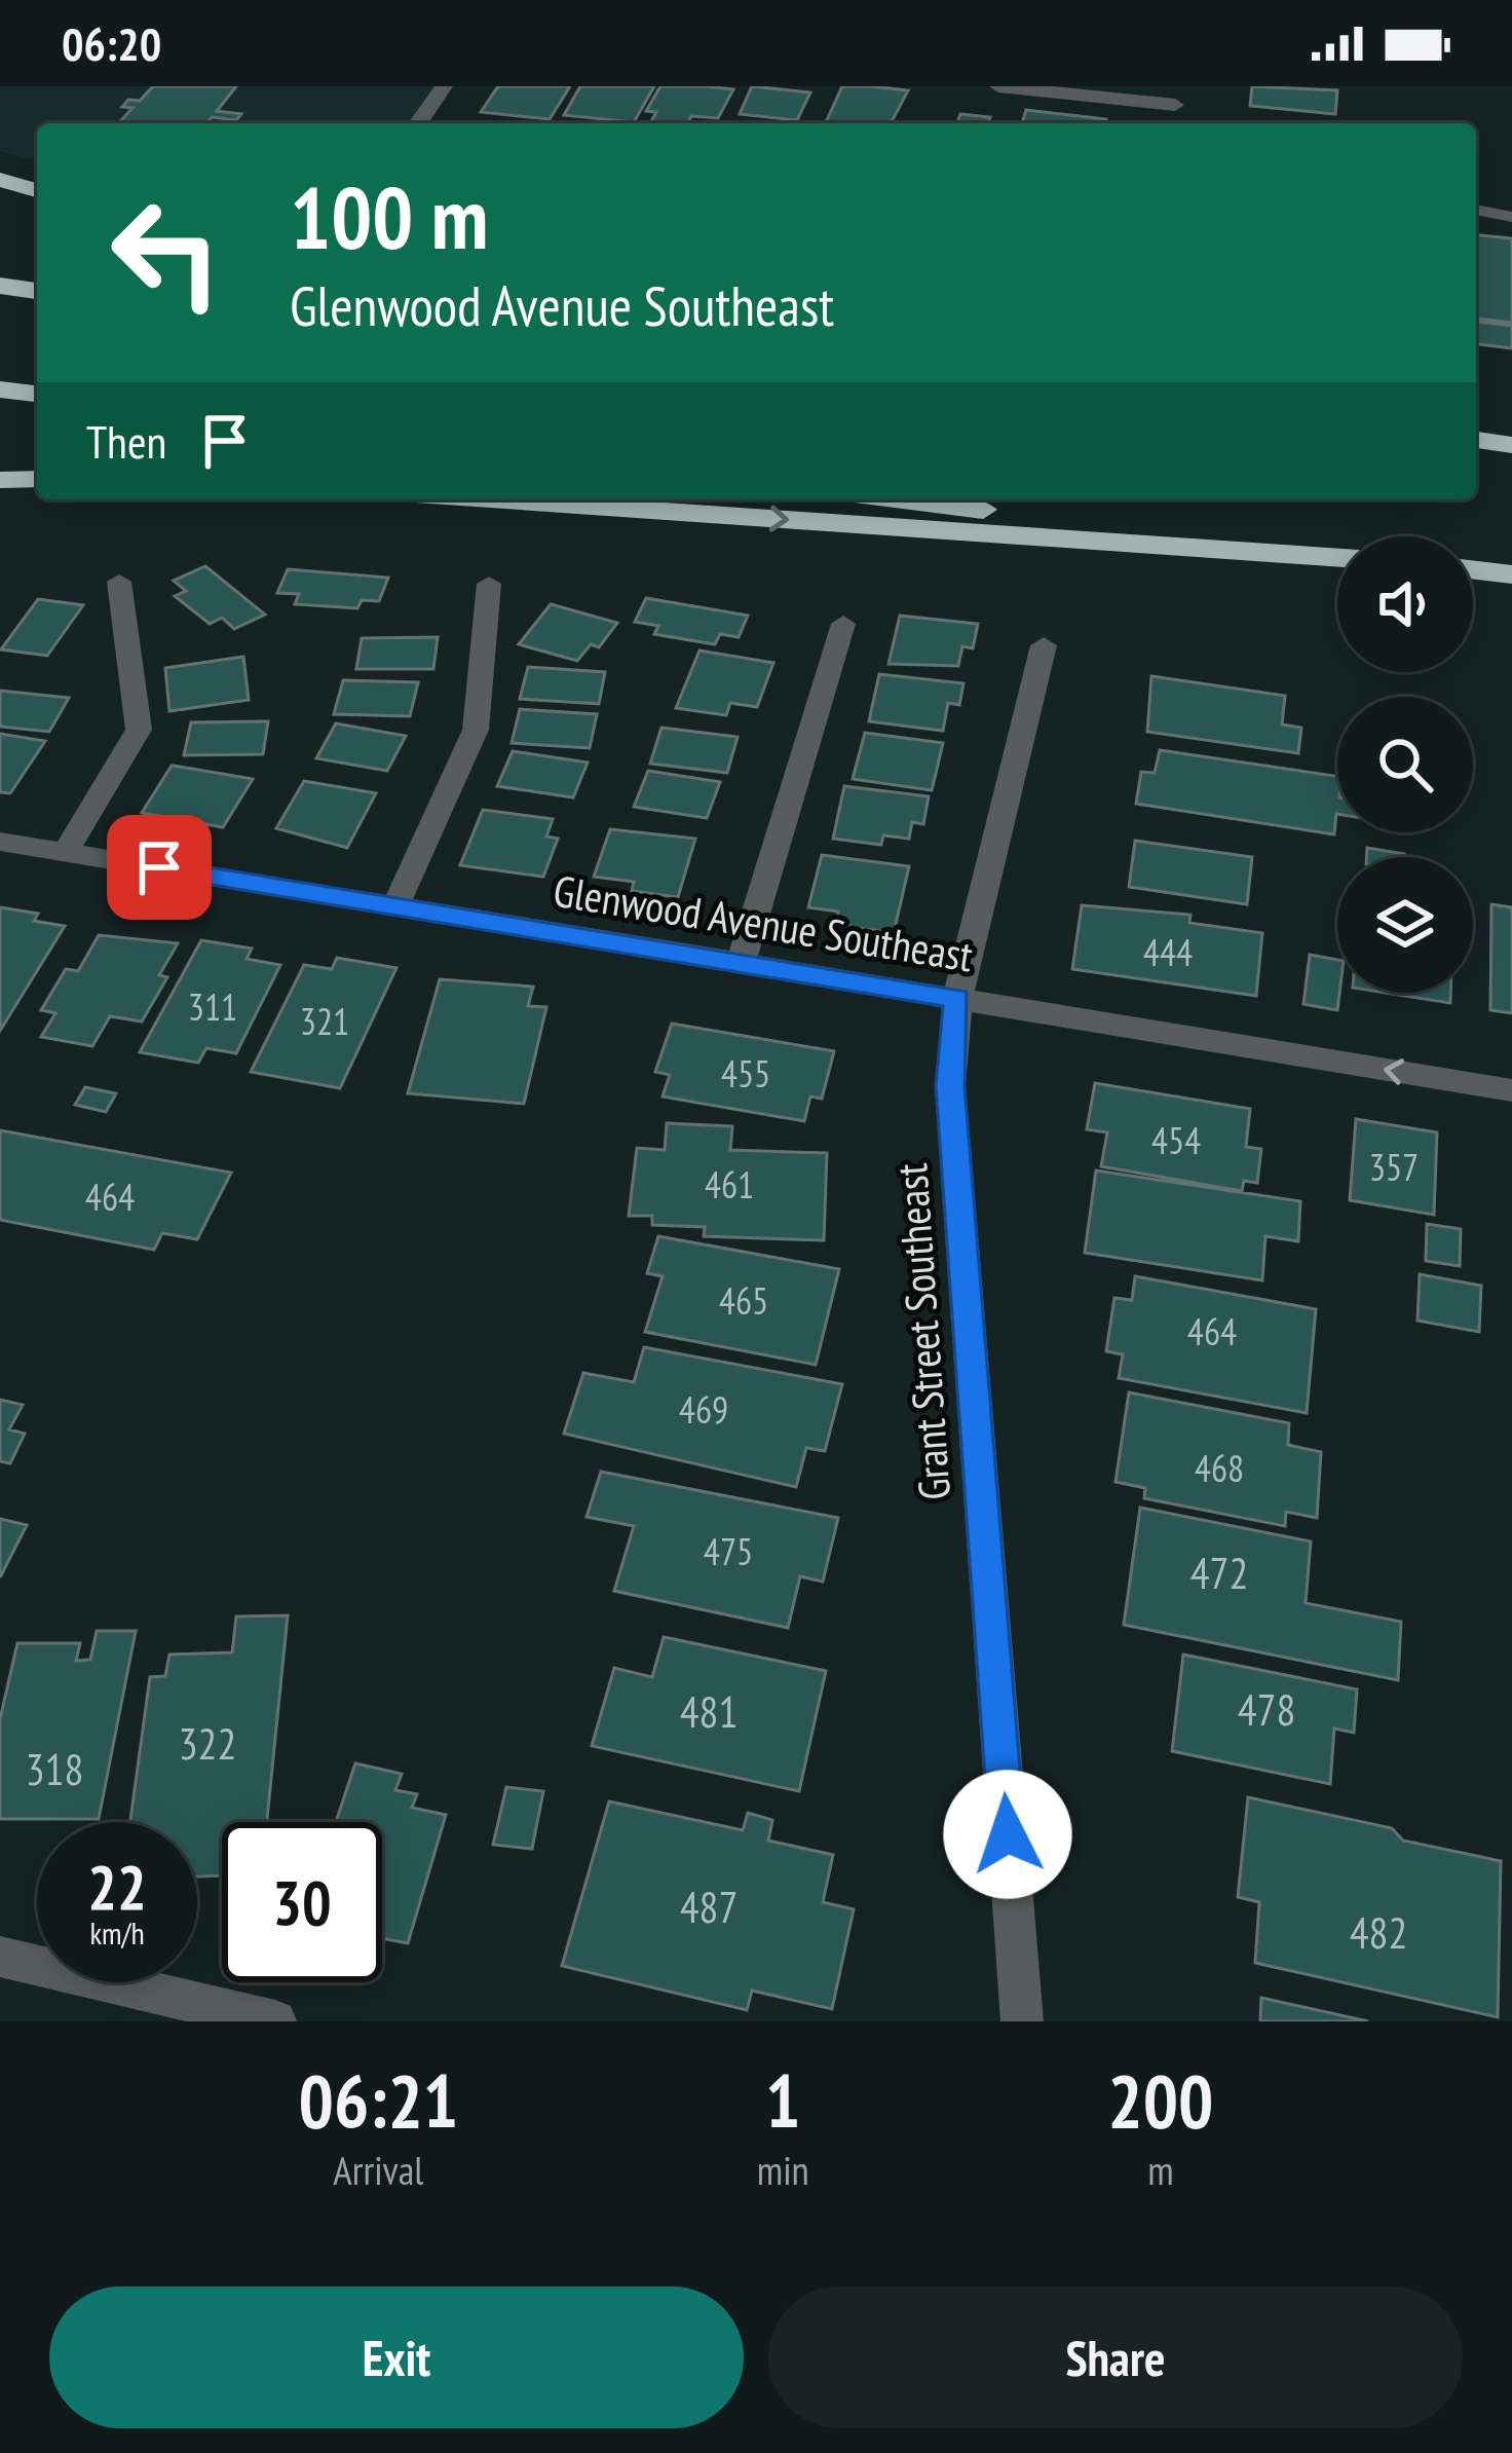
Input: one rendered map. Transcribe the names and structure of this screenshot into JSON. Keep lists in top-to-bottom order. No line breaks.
{"streets":{"street":["Glenwood Avenue Southeast","Grant Street Southeast"]},"crossings":[["Glenwood Avenue Southeast","Grant Street Southeast"]],"one_way":["Glenwood Avenue Southeast"],"house_numbers":["444","311","321","455","454","357","461","464","465","464","469","468","475","472","478","481","322","318","487","482"],"page":{"status":"06:20","turn":["100 m","Glenwood Avenue Southeast"],"then":"Then","speed":"22 km/h","limit":"30","eta":["06:21","Arrival","1","min","200","m"],"buttons":["Exit","Share"]}}
